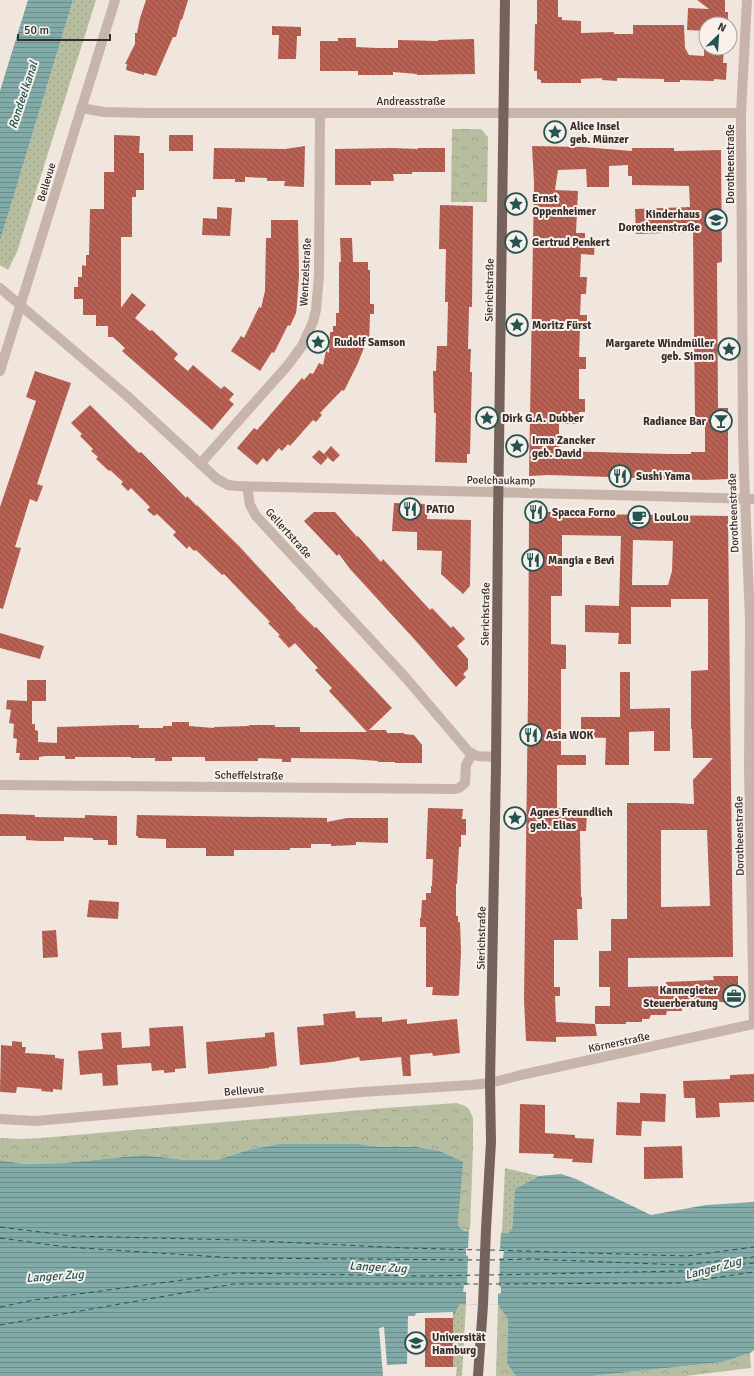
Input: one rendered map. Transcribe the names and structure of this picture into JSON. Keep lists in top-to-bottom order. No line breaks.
{"streets":{"main road":["Sierichstraße"],"street":["Andreasstraße","Dorotheenstraße","Bellevue","Wentzelstraße","Poelchaukamp","Gellertstraße","Scheffelstraße","Körnerstraße"]},"crossings":[["Andreasstraße","Dorotheenstraße"],["Andreasstraße","Bellevue"],["Andreasstraße","Wentzelstraße"],["Andreasstraße","Sierichstraße"],["Dorotheenstraße","Poelchaukamp"],["Dorotheenstraße","Körnerstraße"],["Bellevue","Sierichstraße"],["Bellevue","Körnerstraße"],["Sierichstraße","Poelchaukamp"],["Sierichstraße","Körnerstraße"],["Poelchaukamp","Gellertstraße"],["Gellertstraße","Scheffelstraße"]],"water":["Rondeelkanal","Langer Zug"],"places":{"place":["Alice Insel geb. Münzer","Ernst Oppenheimer","Gertrud Penkert","Moritz Fürst","Rudolf Samson","Margarete Windmüller geb. Simon","Dirk G.A. Dubber","Irma Zancker geb. David","Agnes Freundlich geb. Elias"],"school or university":["Kinderhaus Dorotheenstraße","Universität Hamburg"],"bar":["Radiance Bar"],"restaurant":["Sushi Yama","PATIO","Spacca Forno","Mangia e Bevi","Asia WOK"],"cafe":["LouLou"],"office":["Kannegieter Steuerberatung"]},"scale_bar":"50 m","north":"top right"}
